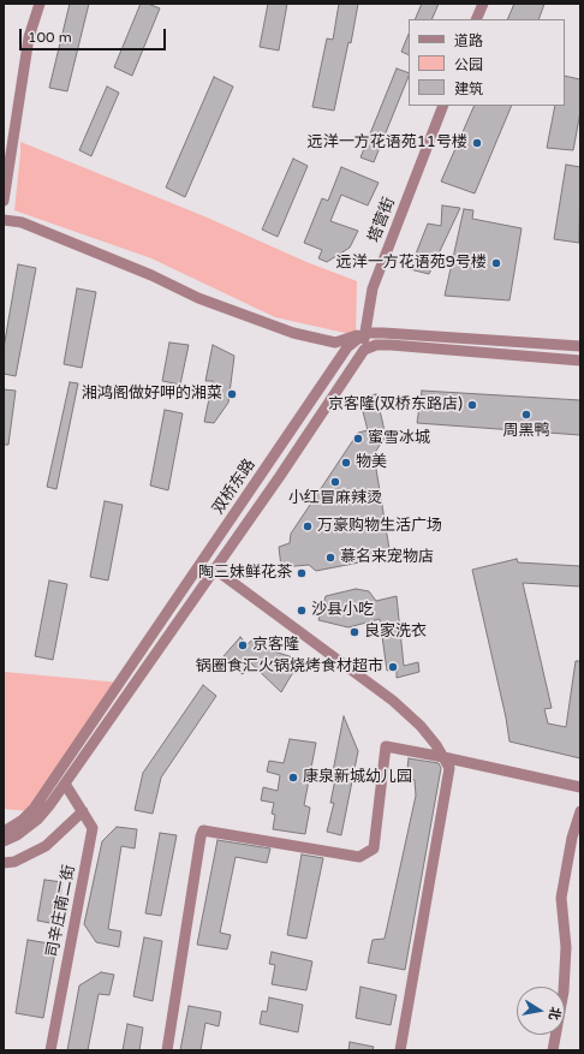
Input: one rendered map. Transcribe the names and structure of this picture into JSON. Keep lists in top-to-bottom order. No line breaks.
{"streets":{"street":["塔营街","双桥东路","司辛庄南二街"]},"crossings":[["塔营街","双桥东路"],["双桥东路","司辛庄南二街"]],"places":["远洋一方花语苑11号楼","远洋一方花语苑9号楼","湘鸿阁做好呷的湘菜","京客隆(双桥东路店)","周黑鸭","蜜雪冰城","物美","小红冒麻辣烫","万豪购物生活广场","慕名来宠物店","陶三妹鲜花茶","沙县小吃","良家洗衣","京客隆","锅圈食汇火锅烧烤食材超市","康泉新城幼儿园"],"legend":["道路","公园","建筑"],"scale_bar":"100 m","north":"right"}
